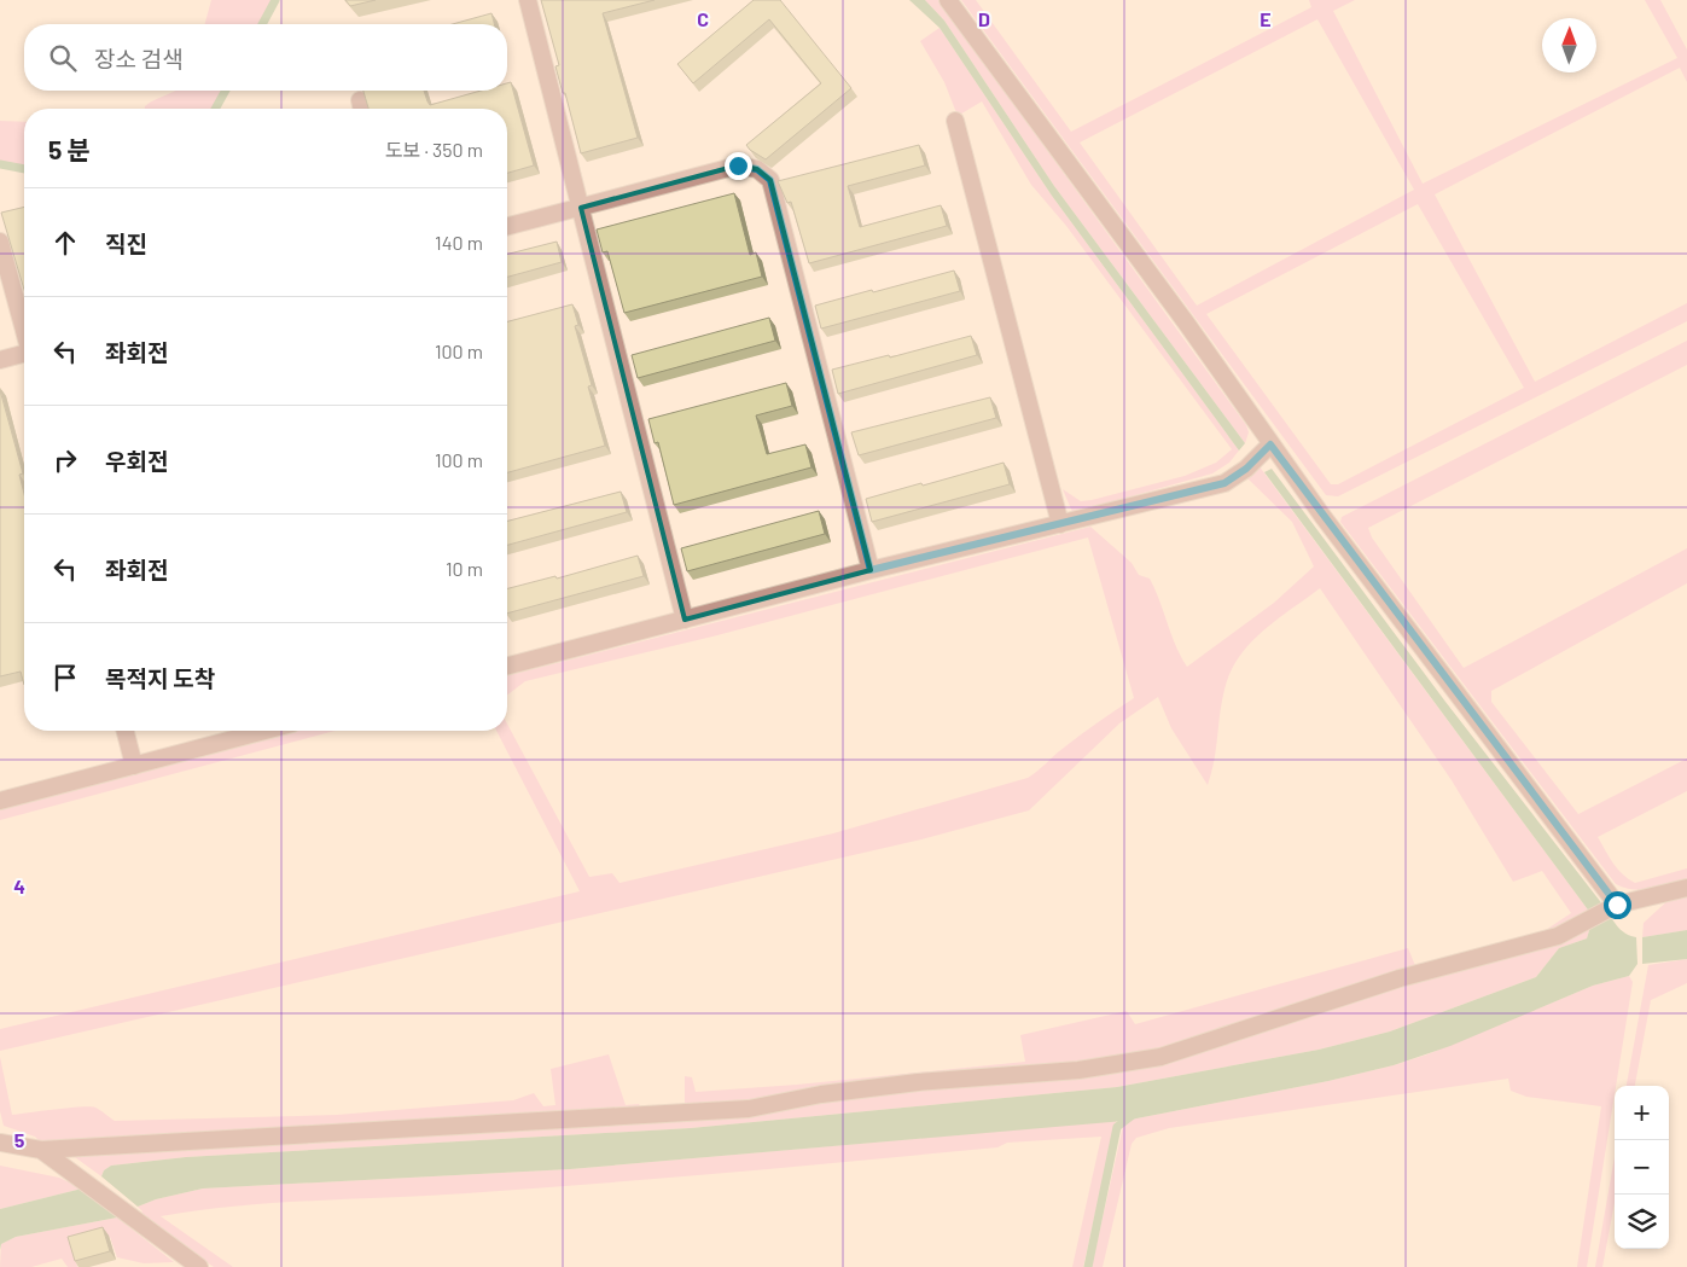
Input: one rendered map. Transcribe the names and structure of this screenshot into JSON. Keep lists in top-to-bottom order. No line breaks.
{"north":"top","page":{"search":"장소 검색","heading":["5 분","도보 · 350 m"],"list":[["직진","140 m"],["좌회전","100 m"],["우회전","100 m"],["좌회전","10 m"],"목적지 도착"],"map_buttons":["+","−"]},"grid":{"columns":["C","D","E"],"rows":["4","5"]}}
